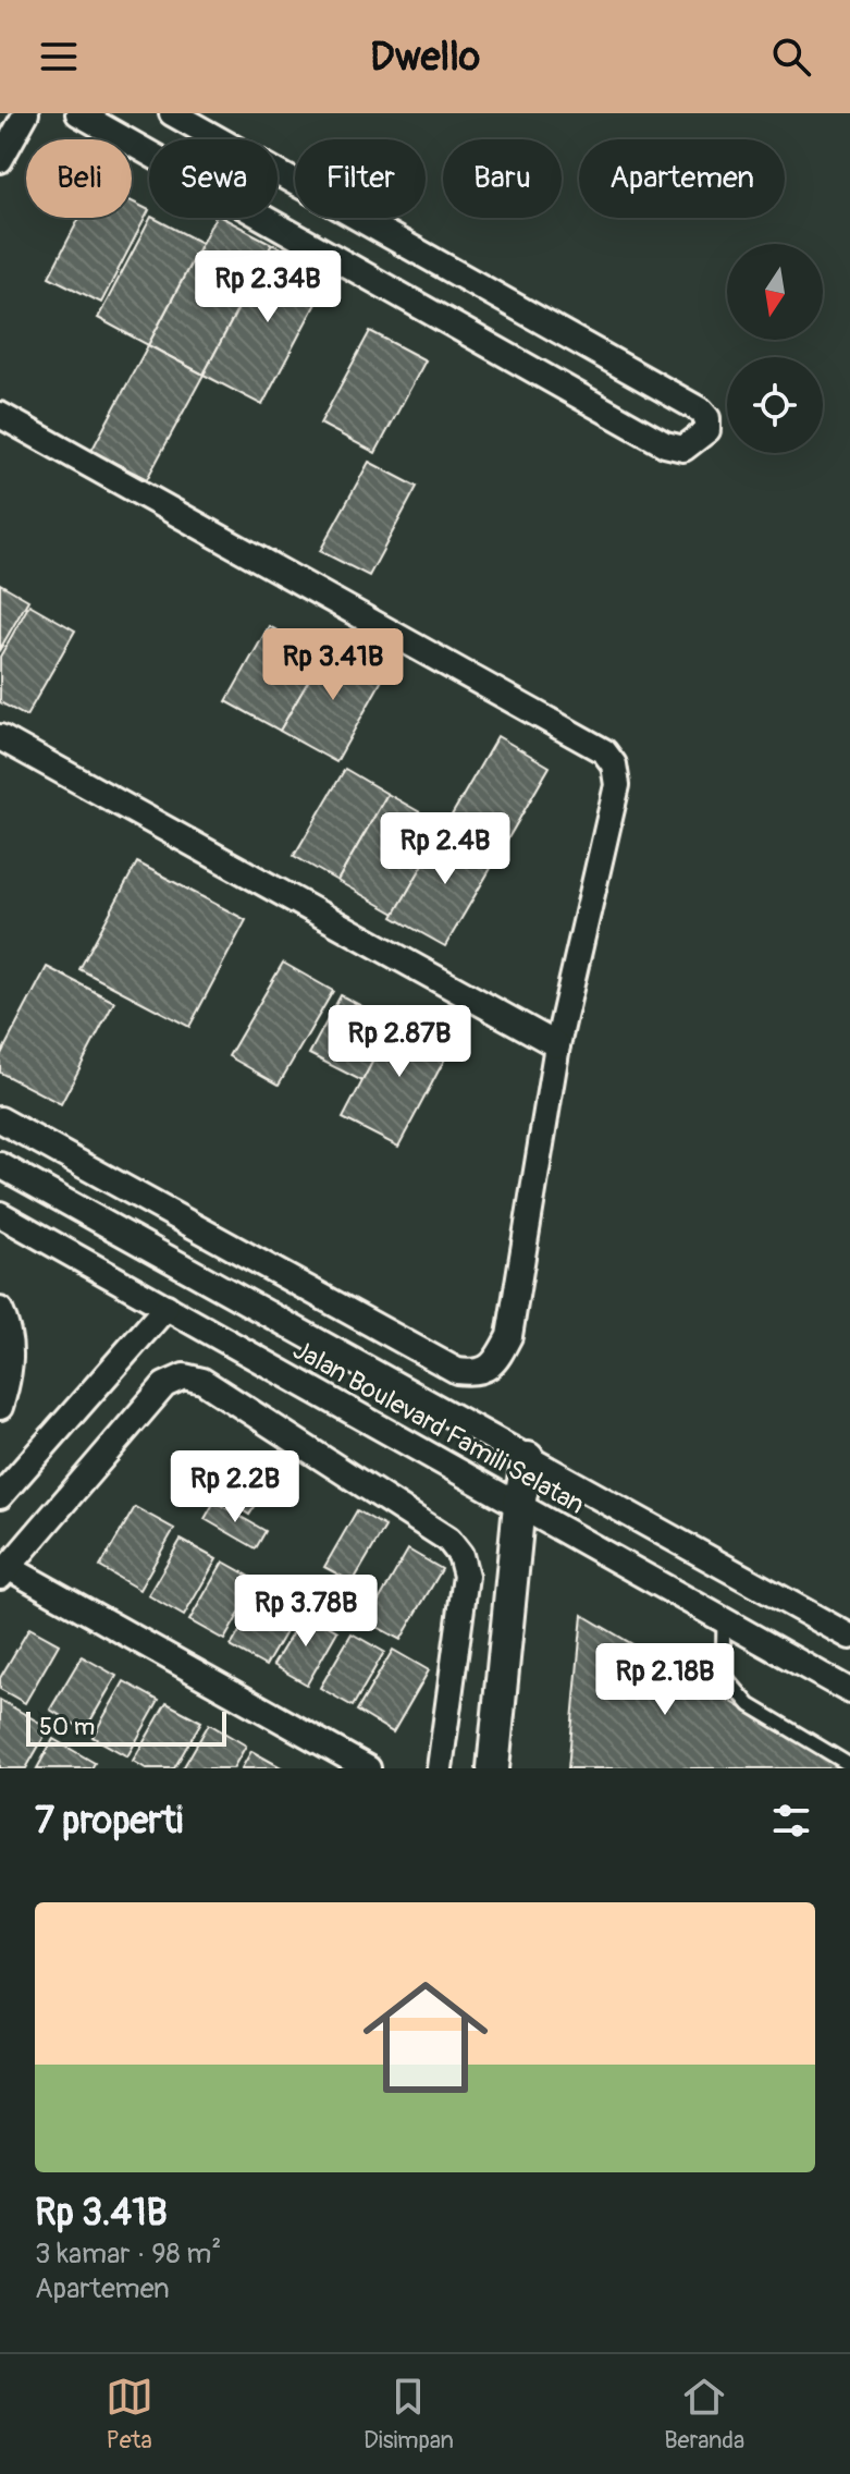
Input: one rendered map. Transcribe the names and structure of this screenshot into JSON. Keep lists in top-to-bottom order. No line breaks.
{"streets":{"street":["Jalan Boulevard Famili Selatan"]},"scale_bar":"50 m","north":"bottom","page":{"header":"Dwello","chip":["Beli","Sewa","Filter","Baru","Apartemen"],"price":["Rp 2.34B","Rp 3.41B","Rp 2.4B","Rp 2.87B","Rp 2.2B","Rp 3.78B","Rp 2.18B"],"scale":"50 m","heading":"7 properti","list":[{"name":"Rp 3.41B","note":"3 kamar · 98 m² · Apartemen"}],"tabs":["Peta","Disimpan","Beranda"]}}
